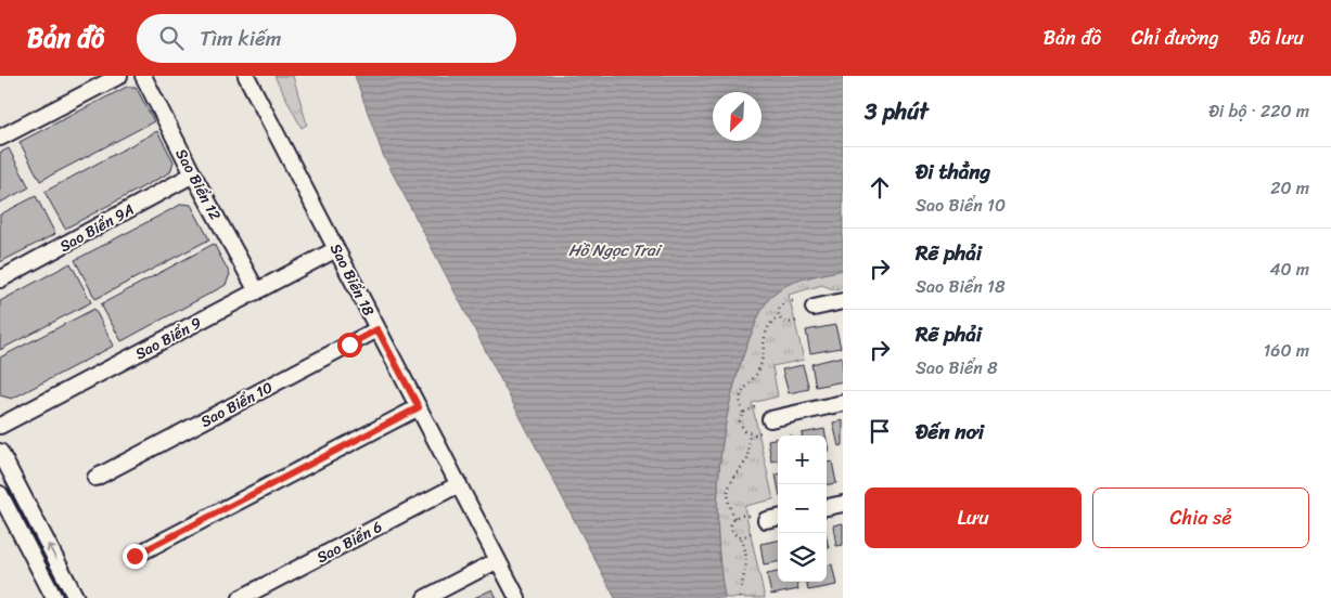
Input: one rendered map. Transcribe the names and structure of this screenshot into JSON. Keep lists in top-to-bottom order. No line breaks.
{"streets":{"street":["Sao Biển 12","Sao Biển 9A","Sao Biển 18","Sao Biển 9","Sao Biển 10","Sao Biển 6"]},"crossings":[["Sao Biển 12","Sao Biển 9A"],["Sao Biển 12","Sao Biển 9"],["Sao Biển 18","Sao Biển 9"],["Sao Biển 18","Sao Biển 10"],["Sao Biển 18","Sao Biển 6"]],"water":["Hồ Ngọc Trai"],"north":"bottom left","page":{"header":"Bản đồ","search":"Tìm kiếm","nav":["Bản đồ","Chỉ đường","Đã lưu"],"heading":["3 phút","Đi bộ · 220 m"],"list":[["Đi thẳng","Sao Biển 10","20 m"],["Rẽ phải","Sao Biển 18","40 m"],["Rẽ phải","Sao Biển 8","160 m"],"Đến nơi"],"map_buttons":["+","−"],"buttons":["Lưu","Chia sẻ"]}}
